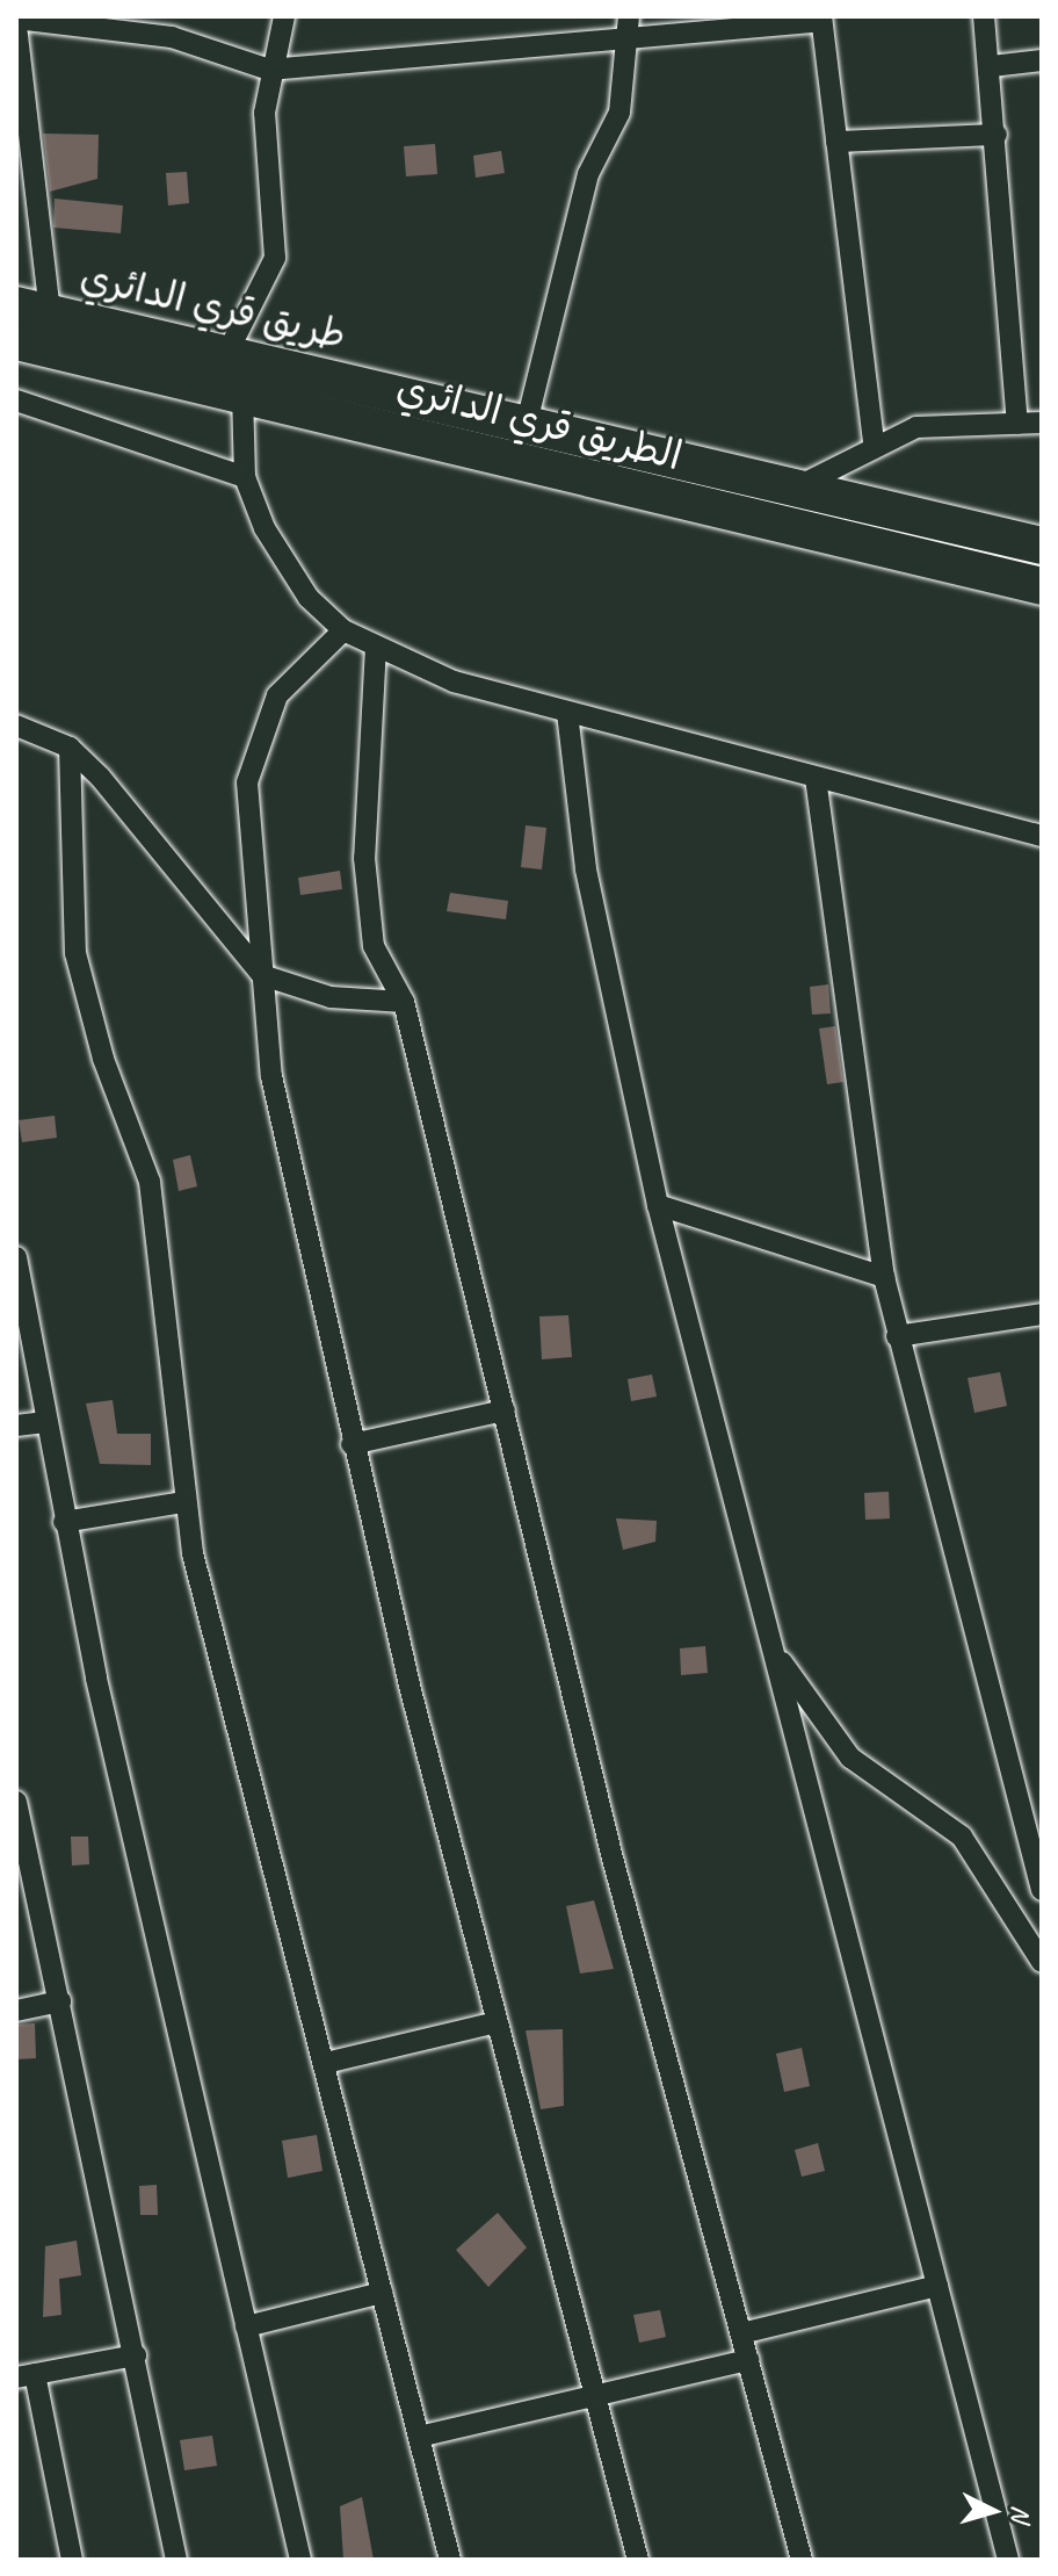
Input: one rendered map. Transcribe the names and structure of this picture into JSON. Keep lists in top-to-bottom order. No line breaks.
{"streets":{"highway":["طريق قري الدائري","الطريق قري الدائري"]},"north":"right"}
